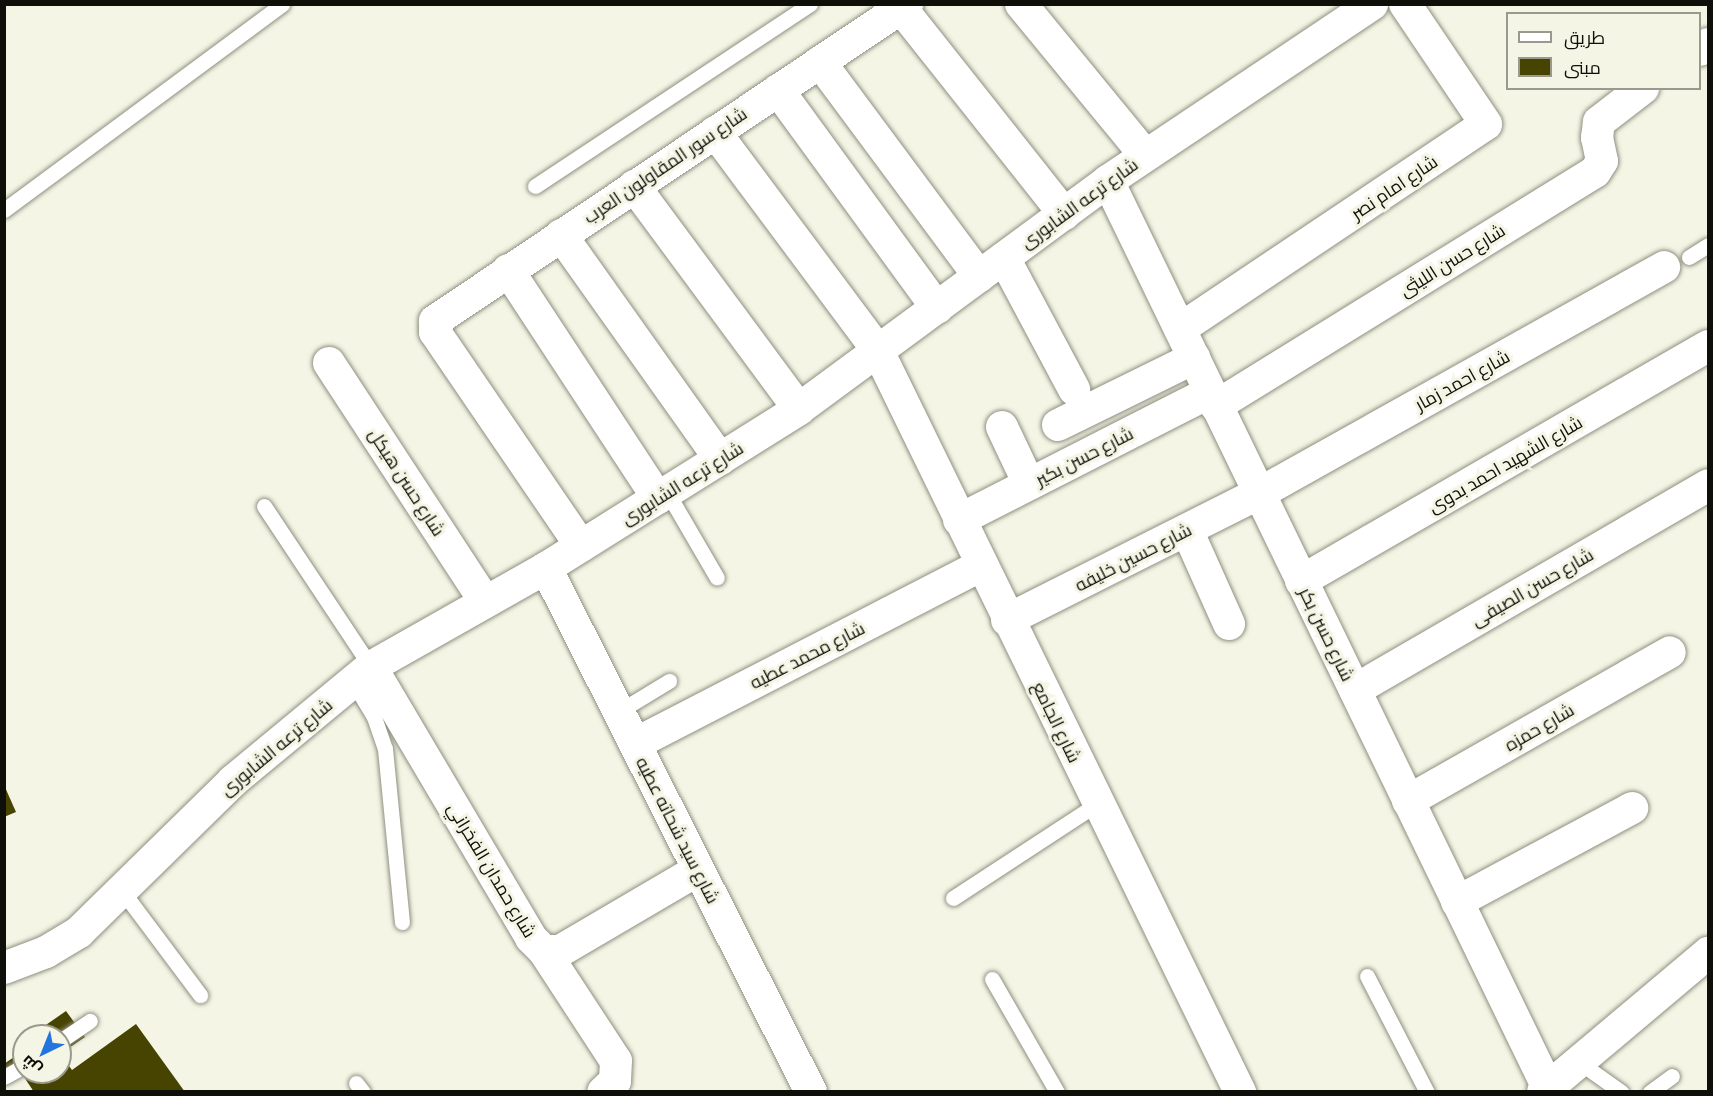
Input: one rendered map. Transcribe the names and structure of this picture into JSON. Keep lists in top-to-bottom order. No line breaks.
{"streets":{"street":["شارع سور المقاولون العرب","شارع امام نصر","شارع ترعه الشابورى","شارع حسن الليثى","شارع احمد زمار","شارع حسن بكير","شارع الشهيد احمد بدوى","شارع حسن هيكل","شارع حسين خليفه","شارع حسن الصيفى","شارع حسن بكر","شارع محمد عطيه","شارع الجامع","شارع حمزه","شارع سيد شحاته عطيه","شارع حمدان الفخراني"]},"crossings":[["شارع سور المقاولون العرب","شارع ترعه الشابورى"],["شارع سور المقاولون العرب","شارع الجامع"],["شارع امام نصر","شارع حسن بكر"],["شارع ترعه الشابورى","شارع حسن هيكل"],["شارع ترعه الشابورى","شارع حسن بكر"],["شارع ترعه الشابورى","شارع الجامع"],["شارع ترعه الشابورى","شارع سيد شحاته عطيه"],["شارع ترعه الشابورى","شارع حمدان الفخراني"],["شارع حسن الليثى","شارع حسن بكير"],["شارع حسن الليثى","شارع حسن بكر"],["شارع احمد زمار","شارع حسين خليفه"],["شارع احمد زمار","شارع حسن بكر"],["شارع حسن بكير","شارع حسن بكر"],["شارع حسن بكير","شارع الجامع"],["شارع الشهيد احمد بدوى","شارع حسن بكر"],["شارع حسين خليفه","شارع حسن بكر"],["شارع حسين خليفه","شارع الجامع"],["شارع حسن الصيفى","شارع حسن بكر"],["شارع حسن بكر","شارع حمزه"],["شارع محمد عطيه","شارع الجامع"],["شارع محمد عطيه","شارع سيد شحاته عطيه"],["شارع سيد شحاته عطيه","شارع حمدان الفخراني"]],"legend":["طريق","مبنى"],"north":"bottom left"}
